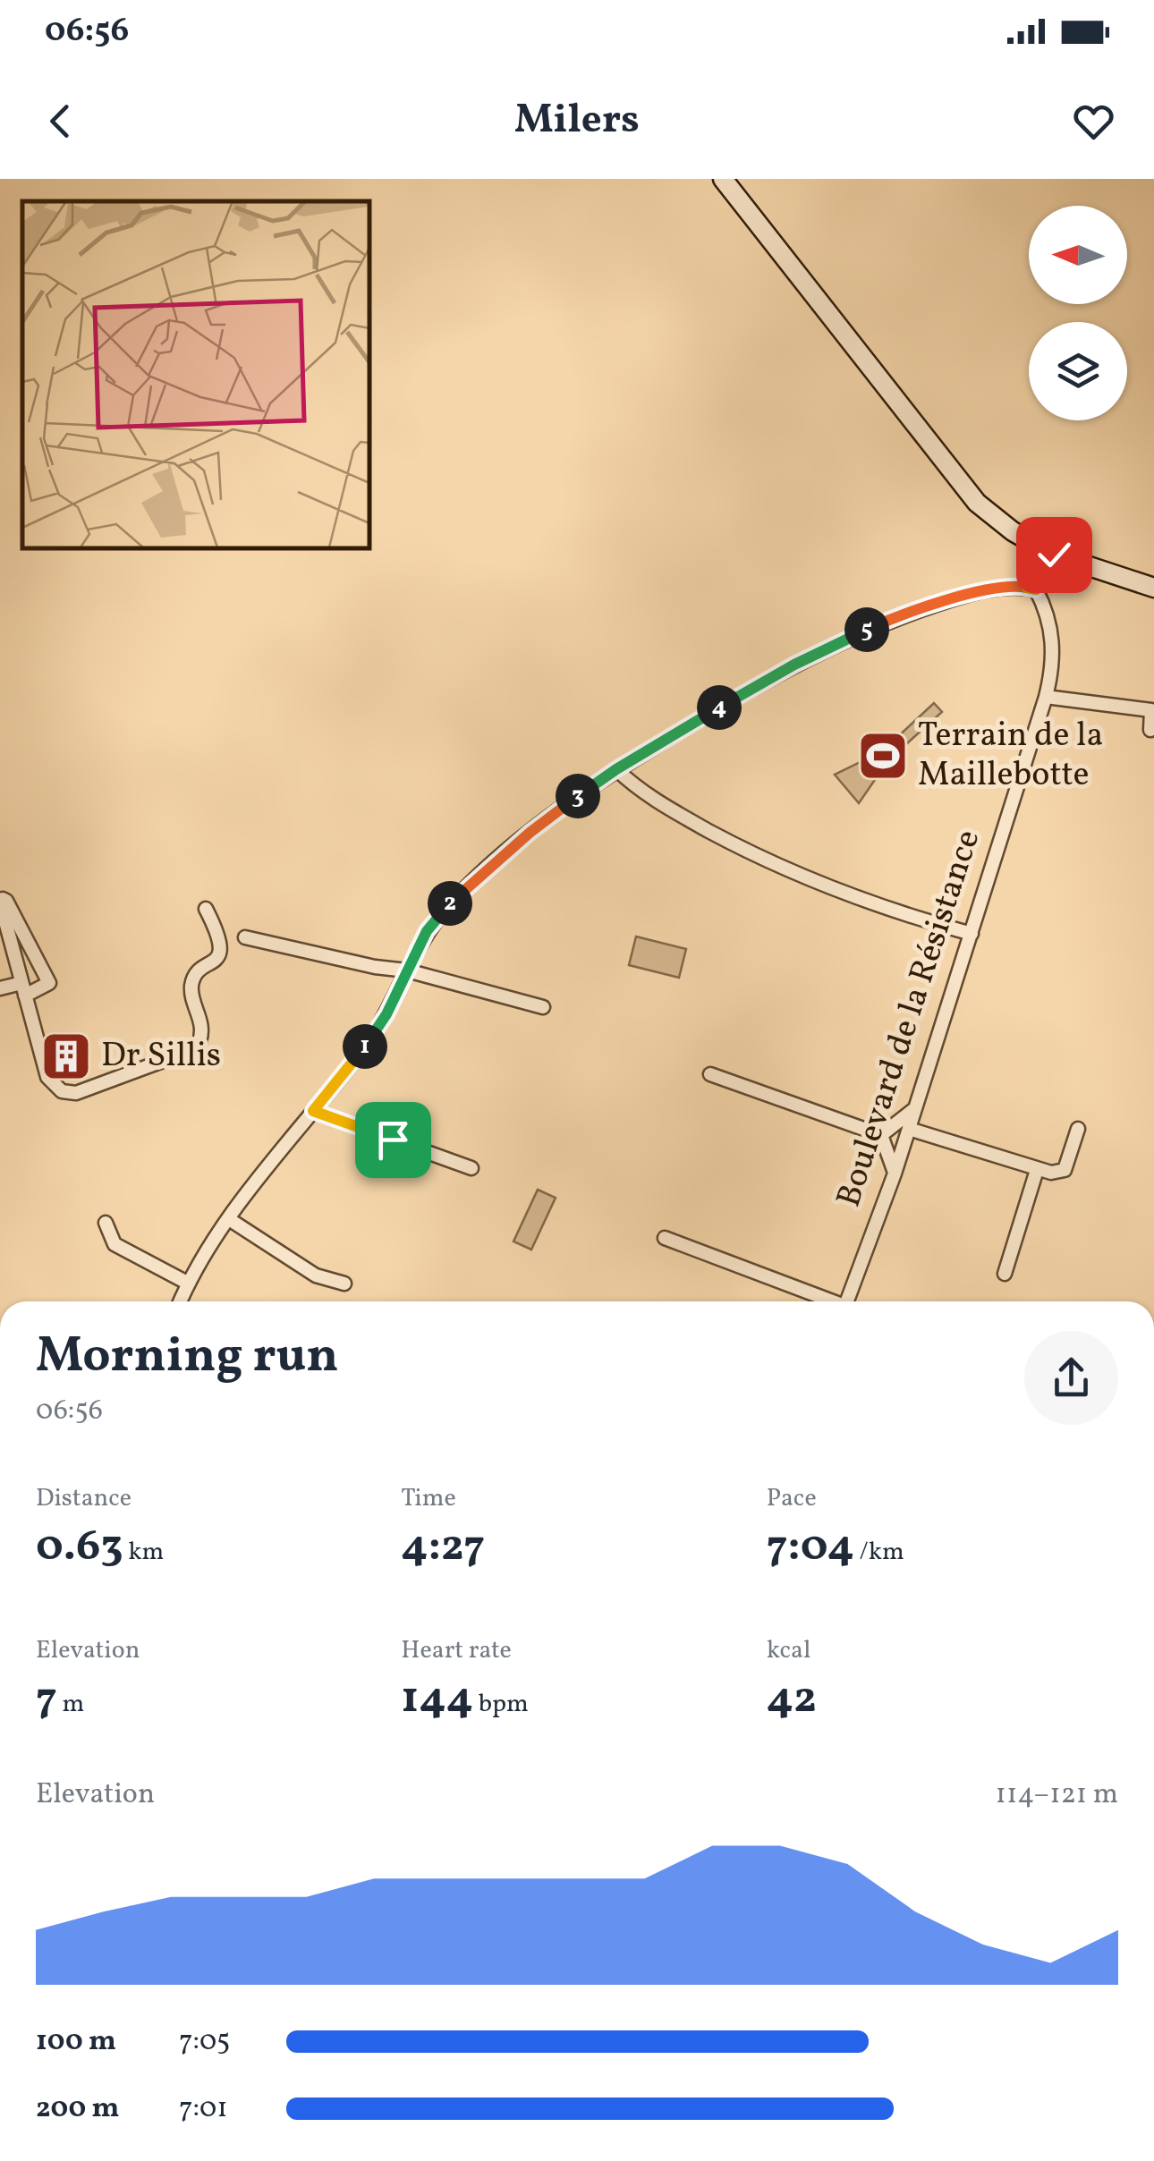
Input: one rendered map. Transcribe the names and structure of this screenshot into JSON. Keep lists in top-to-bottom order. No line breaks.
{"streets":{"street":["Boulevard de la Résistance"]},"places":{"sports":["Terrain de la Maillebotte"],"building":["Dr Sillis"]},"north":"left","page":{"status":"06:56","header":"Milers","pins":["5","4","3","2","1"],"heading":["Morning run","06:56"],"stats":[["Distance","0.63 km"],["Time","4:27"],["Pace","7:04 /km"],["Elevation","7 m"],["Heart rate","144 bpm"],["kcal","42"]],"chart":["Elevation","114–121 m"],"list":[{"name":"100 m","note":"7:05"},{"name":"200 m","note":"7:01"}]}}
